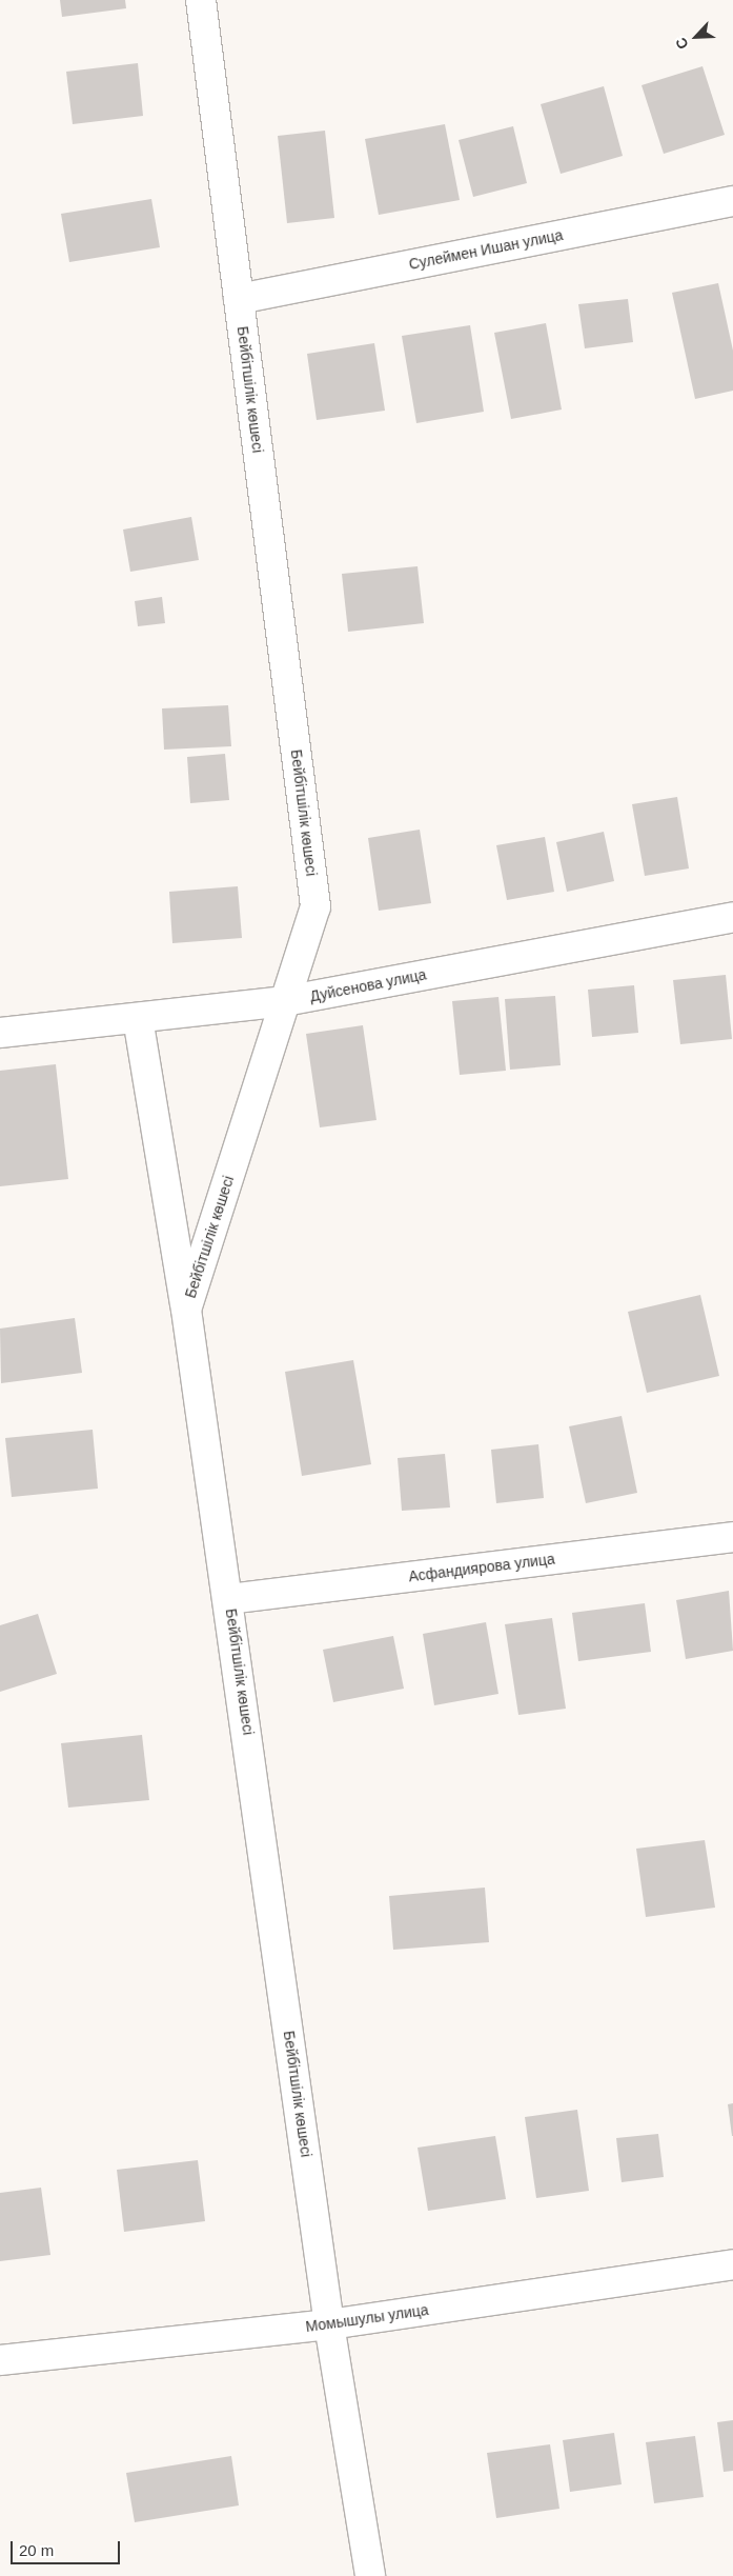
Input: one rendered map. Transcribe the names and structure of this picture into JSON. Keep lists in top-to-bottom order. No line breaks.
{"streets":{"street":["Сулеймен Ишан улица","Бейбітшілік көшесі","Дуйсенова улица","Асфандиярова улица","Момышулы улица"]},"crossings":[["Сулеймен Ишан улица","Бейбітшілік көшесі"],["Бейбітшілік көшесі","Дуйсенова улица"],["Бейбітшілік көшесі","Асфандиярова улица"],["Бейбітшілік көшесі","Момышулы улица"]],"scale_bar":"20 m","north":"bottom left"}
